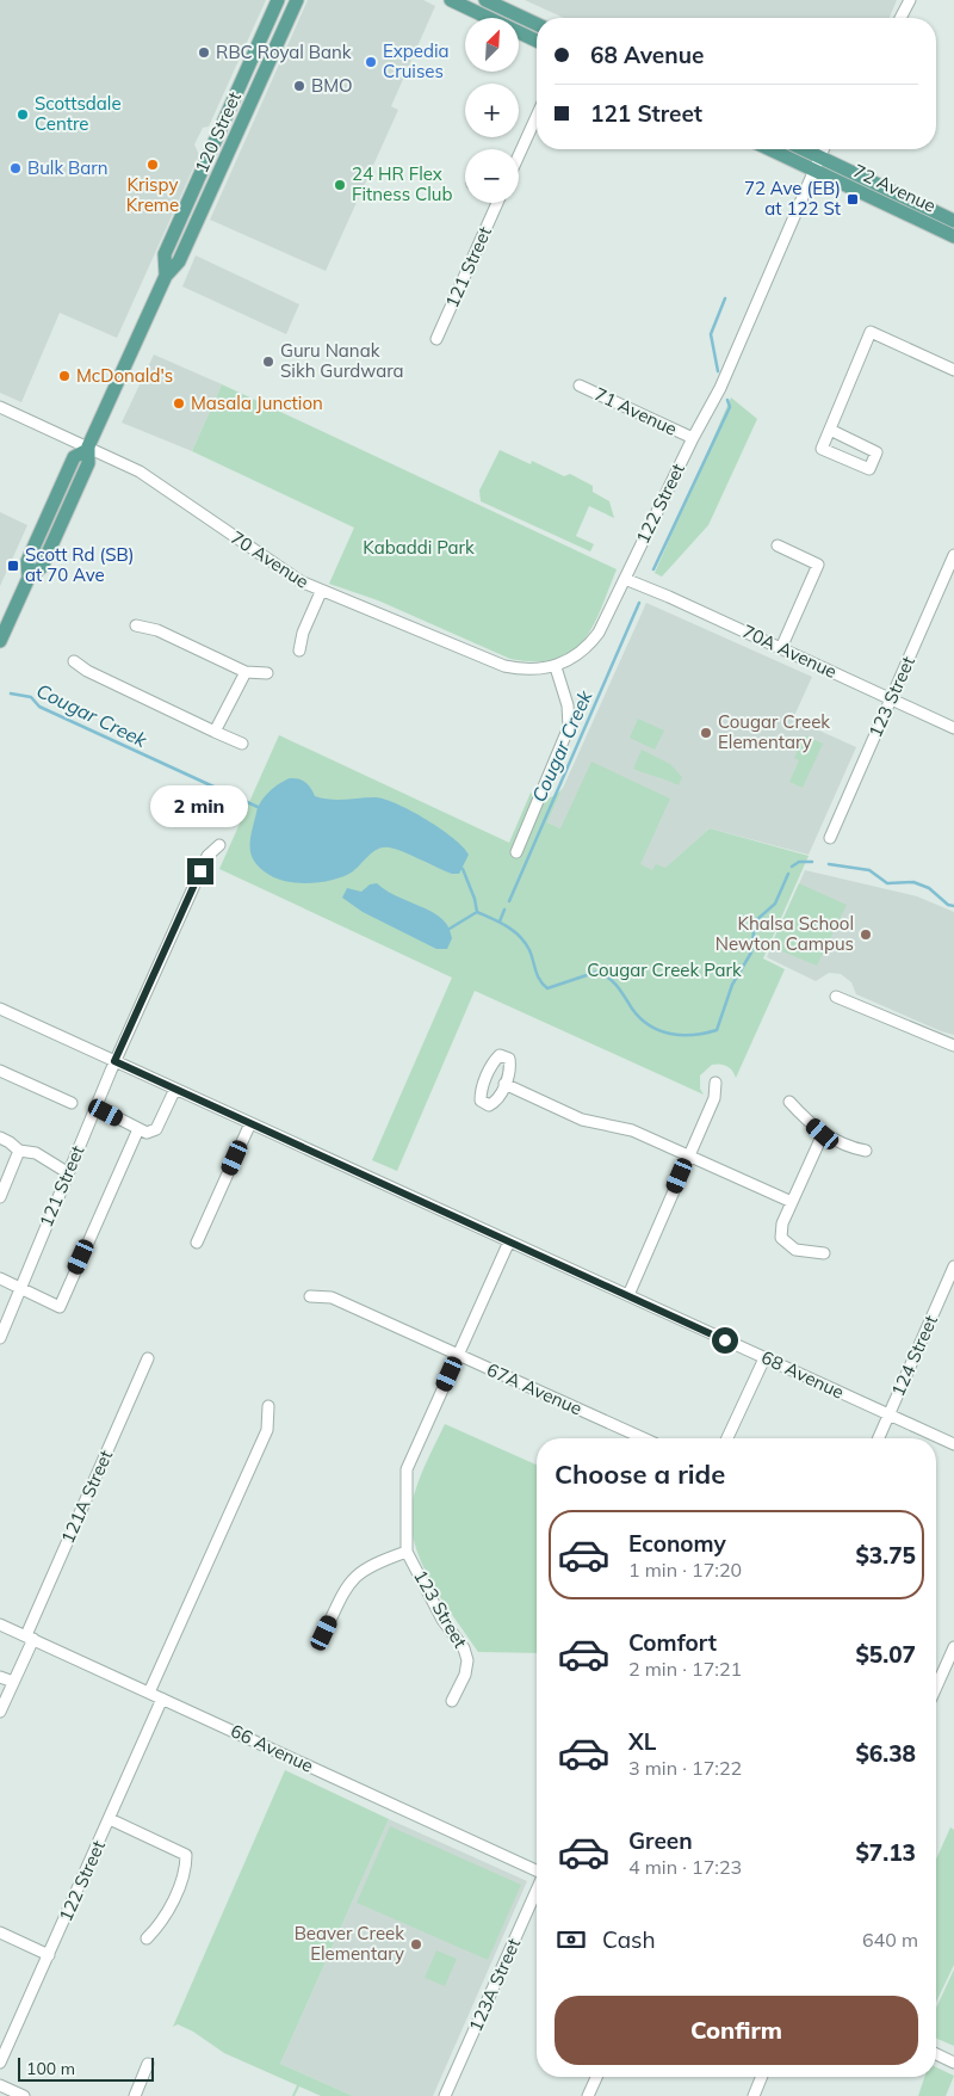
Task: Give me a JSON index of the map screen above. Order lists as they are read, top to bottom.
{
  "streets": {
    "main road": ["120 Street", "72 Avenue"],
    "street": [
      "121 Street",
      "71 Avenue",
      "122 Street",
      "70 Avenue",
      "70A Avenue",
      "123 Street",
      "124 Street",
      "68 Avenue",
      "67A Avenue",
      "121A Street",
      "66 Avenue",
      "123A Street"
    ]
  },
  "crossings": [
    ["120 Street", "70 Avenue"],
    ["72 Avenue", "122 Street"],
    ["121 Street", "68 Avenue"],
    ["71 Avenue", "122 Street"],
    ["122 Street", "70 Avenue"],
    ["122 Street", "70A Avenue"],
    ["122 Street", "66 Avenue"],
    ["70A Avenue", "123 Street"],
    ["124 Street", "68 Avenue"],
    ["121A Street", "66 Avenue"]
  ],
  "water": ["Cougar Creek"],
  "parks": ["Kabaddi Park", "Cougar Creek Park"],
  "places": {
    "other": [
      "RBC Royal Bank",
      "Expedia Cruises",
      "BMO",
      "Scottsdale Centre",
      "Krispy Kreme",
      "Bulk Barn",
      "24 HR Flex Fitness Club",
      "Guru Nanak Sikh Gurdwara",
      "McDonald's",
      "Masala Junction",
      "Cougar Creek Elementary",
      "Khalsa School Newton Campus",
      "Beaver Creek Elementary"
    ],
    "transit": ["72 Ave (EB) at 122 St", "Scott Rd (SB) at 70 Ave"]
  },
  "scale_bar": "100 m",
  "north": "top right",
  "page": {
    "map_buttons": ["+", "−"],
    "banner": ["68 Avenue", "121 Street"],
    "bubble": "2 min",
    "heading": "Choose a ride",
    "list": [
      {
        "name": "Economy",
        "note": "1 min · 17:20",
        "value": "$3.75"
      },
      {
        "name": "Comfort",
        "note": "2 min · 17:21",
        "value": "$5.07"
      },
      {
        "name": "XL",
        "note": "3 min · 17:22",
        "value": "$6.38"
      },
      {
        "name": "Green",
        "note": "4 min · 17:23",
        "value": "$7.13"
      }
    ],
    "pay": ["Cash", "640 m"],
    "buttons": "Confirm",
    "scale": "100 m"
  }
}
